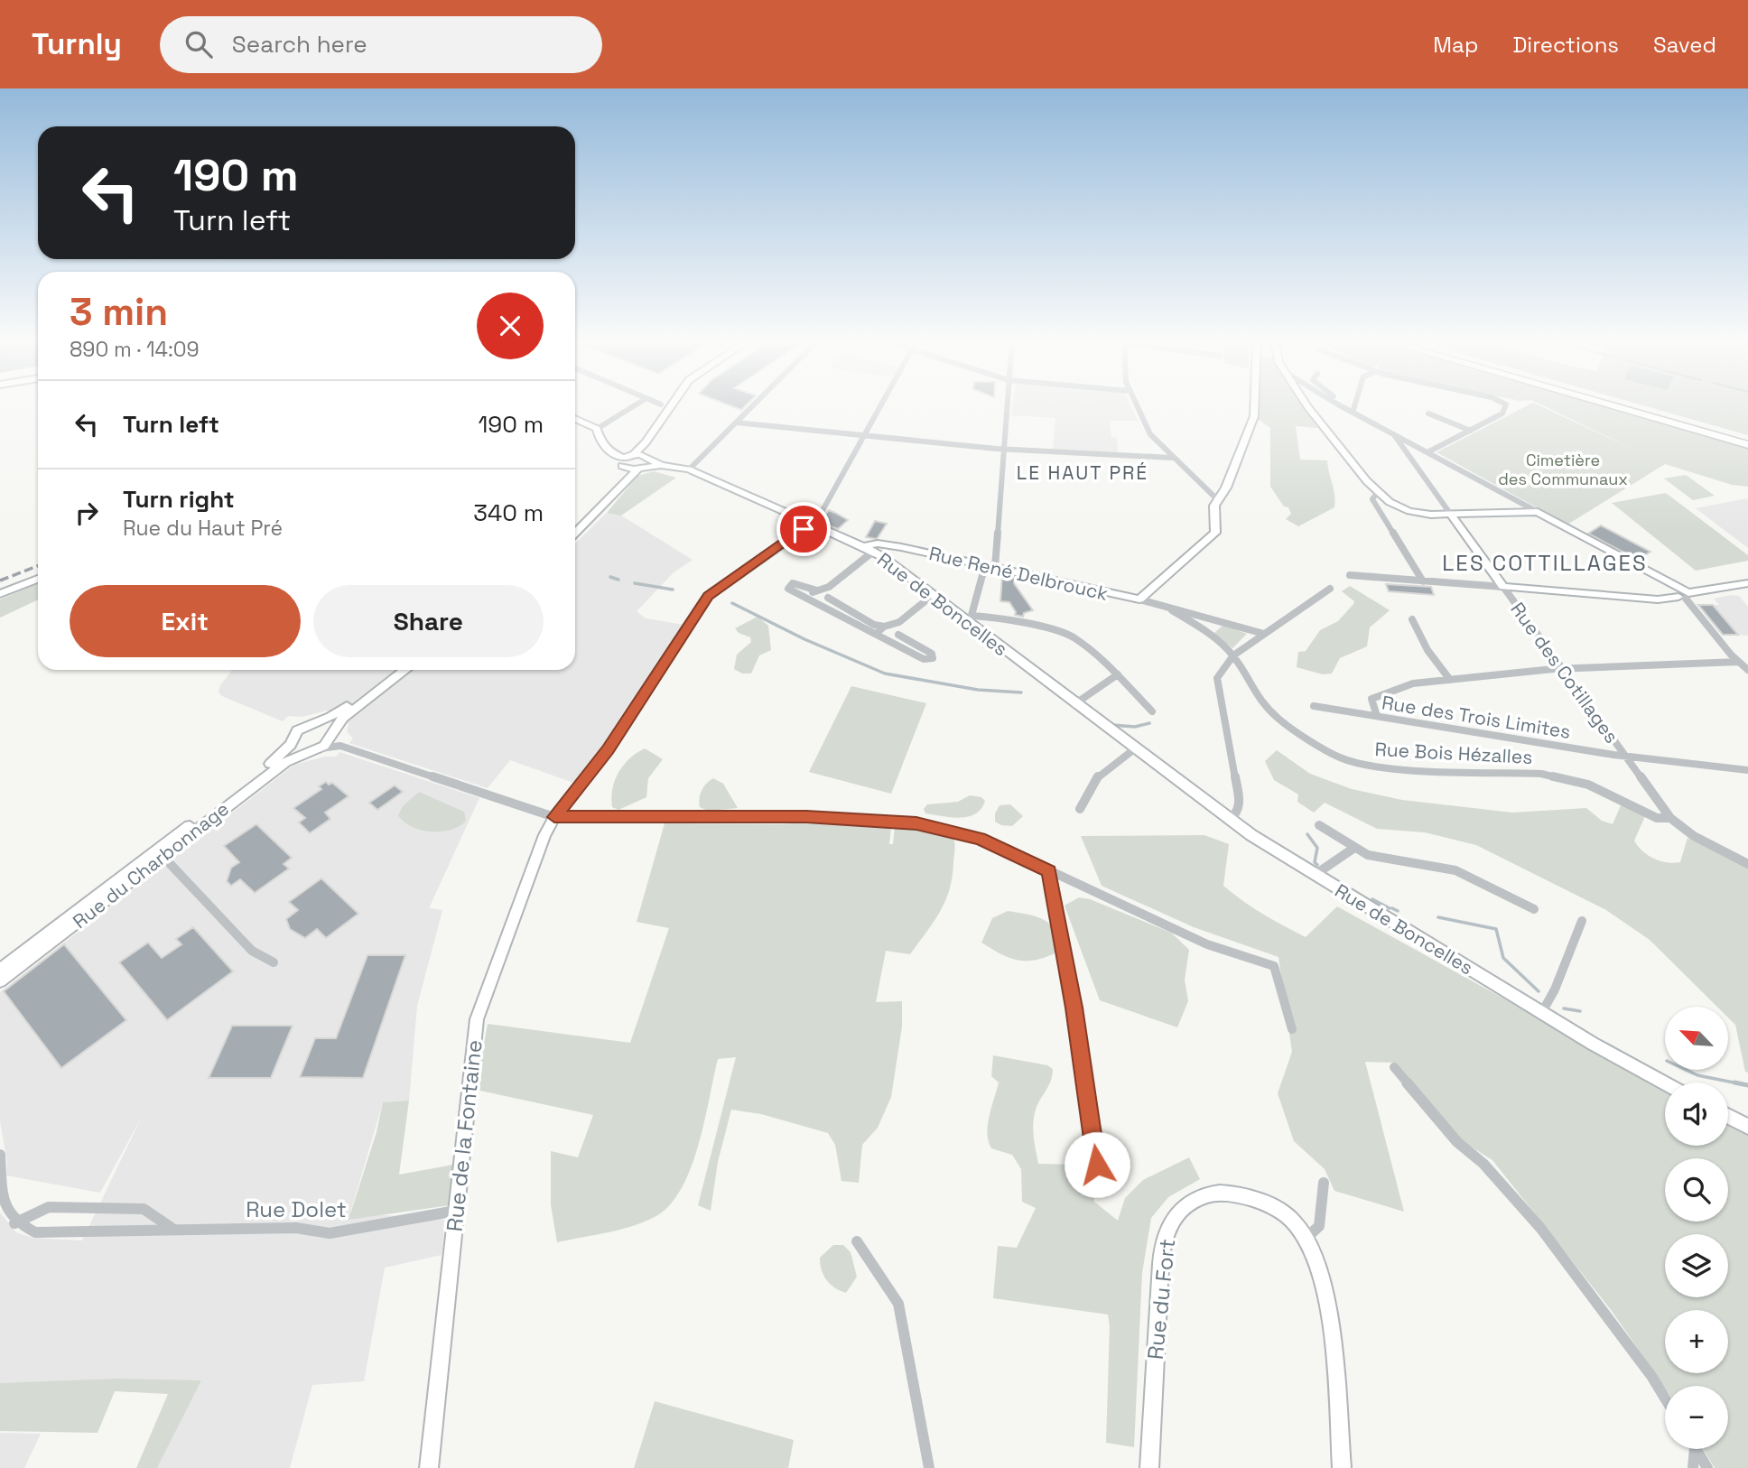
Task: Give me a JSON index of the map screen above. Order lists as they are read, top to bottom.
{
  "streets": {
    "main road": [
      "Rue René Delbrouck",
      "Rue de Boncelles",
      "Rue des Cotillages",
      "Rue du Charbonnage",
      "Rue du Fort"
    ],
    "street": [
      "Rue des Trois Limites",
      "Rue Bois Hézalles",
      "Rue de la Fontaine",
      "Rue Dolet"
    ]
  },
  "crossings": [
    ["Rue René Delbrouck", "Rue de Boncelles"],
    ["Rue des Cotillages", "Rue des Trois Limites"],
    ["Rue des Cotillages", "Rue Bois Hézalles"],
    ["Rue de la Fontaine", "Rue Dolet"]
  ],
  "districts": ["LE HAUT PRÉ", "LES COTTILLAGES"],
  "parks": ["Cimetière des Communaux"],
  "north": "top left",
  "page": {
    "header": "Turnly",
    "search": "Search here",
    "nav": ["Map", "Directions", "Saved"],
    "turn": ["190 m", "Turn left"],
    "heading": ["3 min", "890 m · 14:09"],
    "list": [
      {
        "name": "Turn left",
        "value": "190 m"
      },
      {
        "name": "Turn right",
        "note": "Rue du Haut Pré",
        "value": "340 m"
      }
    ],
    "buttons": ["Exit", "Share"],
    "map_buttons": ["+", "−"]
  }
}
